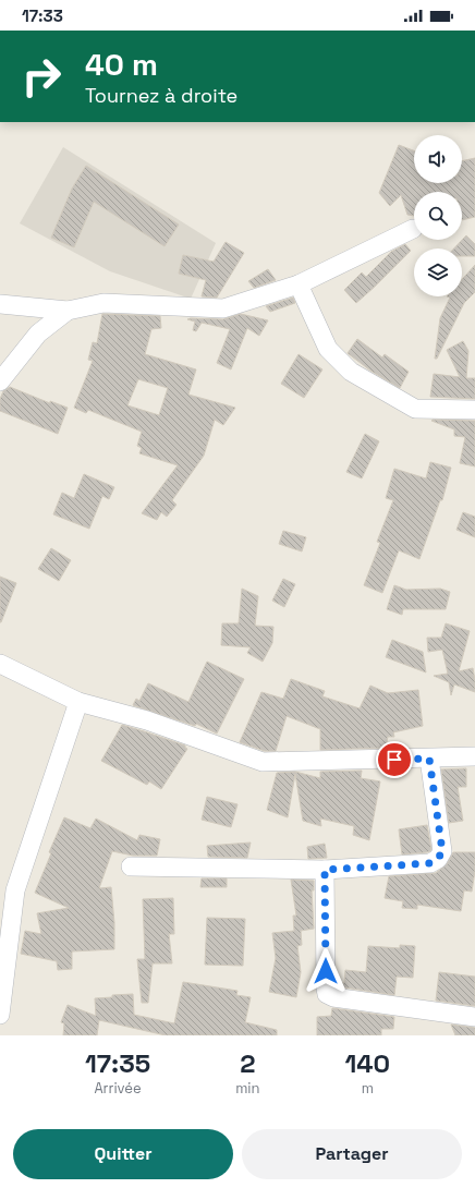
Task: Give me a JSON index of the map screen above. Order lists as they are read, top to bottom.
{
  "page": {
    "status": "17:33",
    "turn": ["40 m", "Tournez à droite"],
    "eta": [
      "17:35",
      "Arrivée",
      "2",
      "min",
      "140",
      "m"
    ],
    "buttons": ["Quitter", "Partager"]
  }
}
